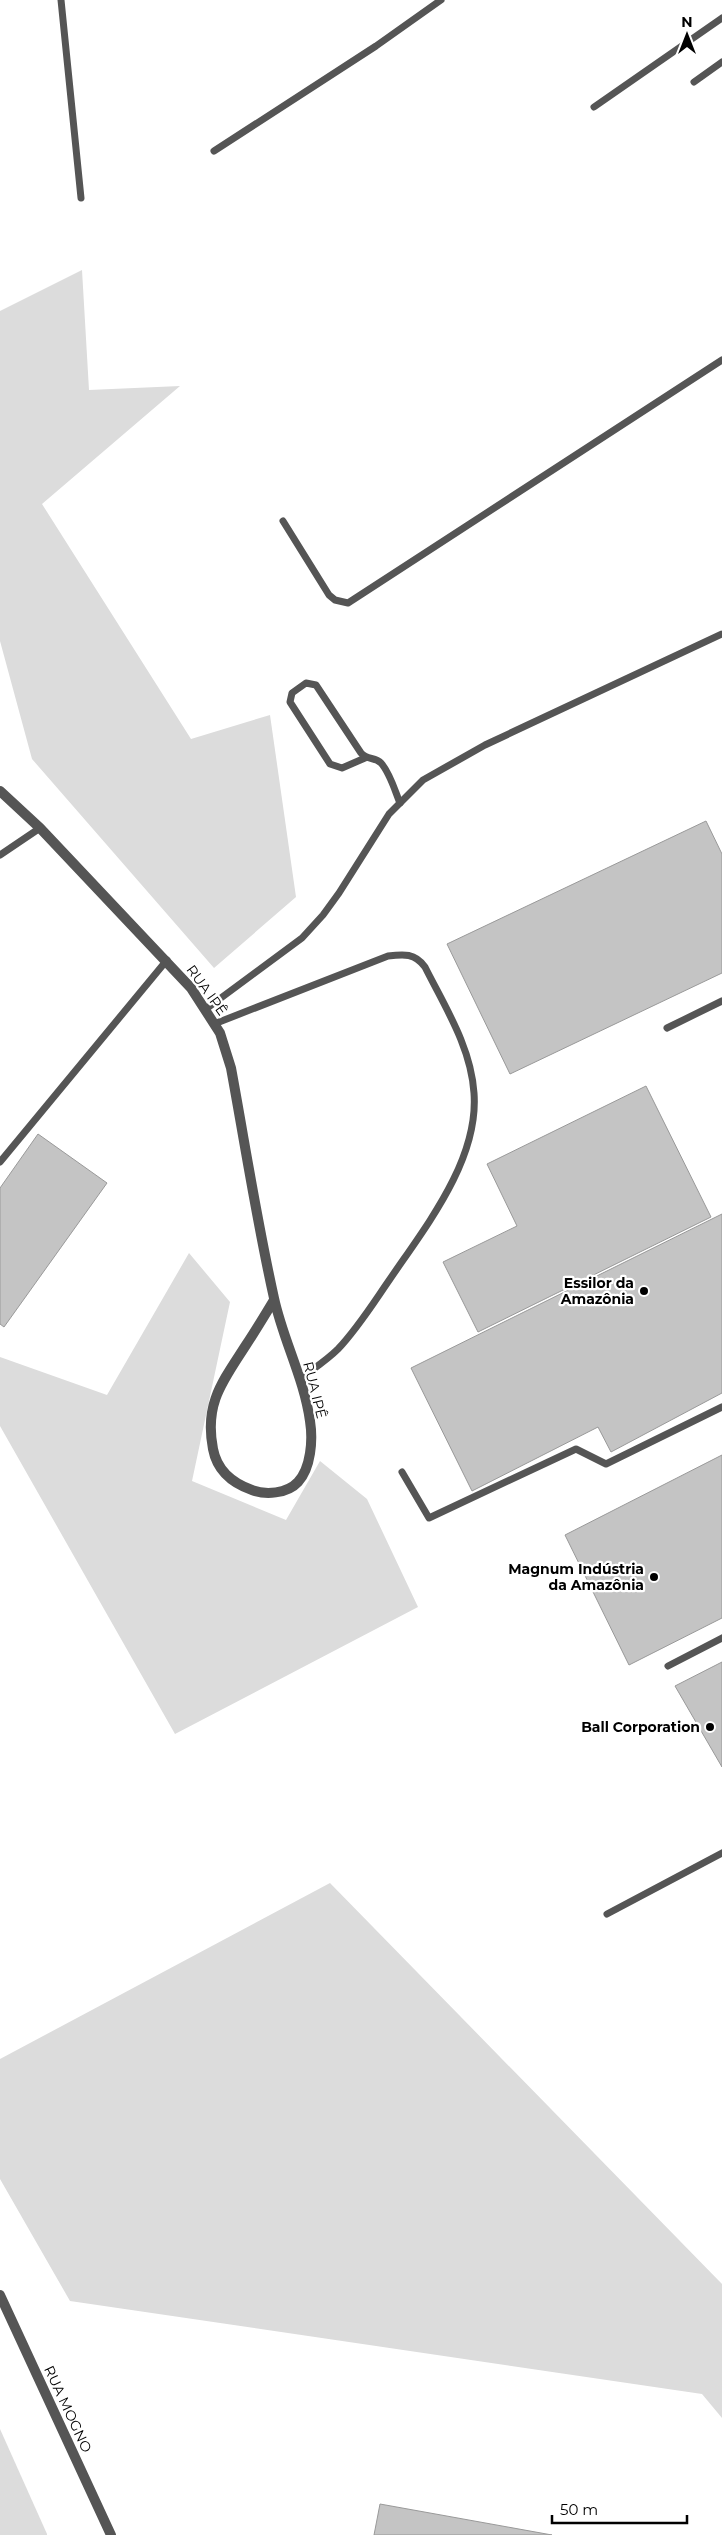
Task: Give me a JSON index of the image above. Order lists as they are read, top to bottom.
{
  "streets": {
    "street": ["RUA IPÊ", "RUA MOGNO"]
  },
  "places": ["Essilor da Amazônia", "Magnum Indústria da Amazônia", "Ball Corporation"],
  "scale_bar": "50 m",
  "north": "top"
}
